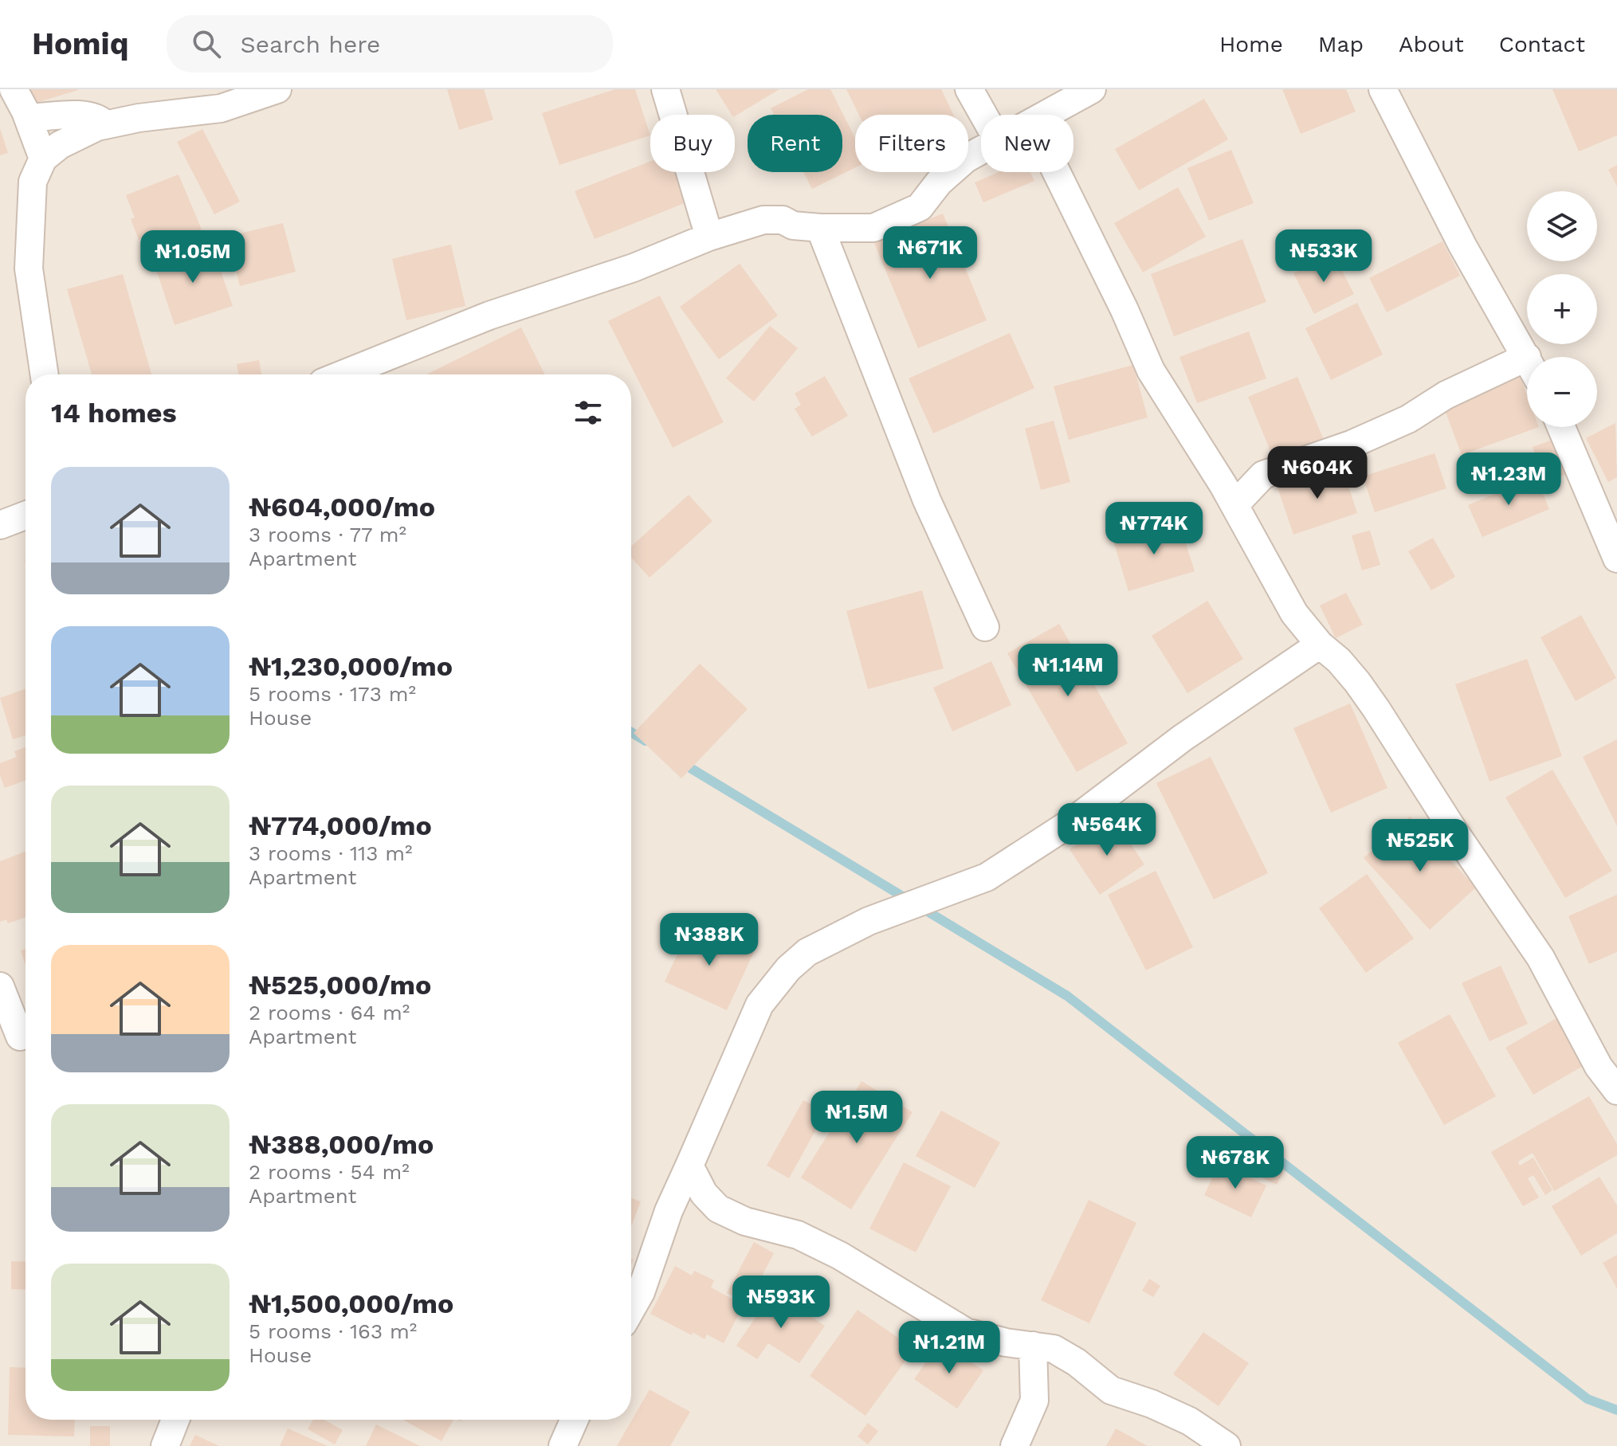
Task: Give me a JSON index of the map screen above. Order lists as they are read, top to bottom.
{
  "page": {
    "header": "Homiq",
    "search": "Search here",
    "nav": [
      "Home",
      "Map",
      "About",
      "Contact"
    ],
    "chip": [
      "Buy",
      "Rent",
      "Filters",
      "New"
    ],
    "map_buttons": ["+", "−"],
    "price": [
      "₦671K",
      "₦533K",
      "₦1.05M",
      "₦604K",
      "₦1.23M",
      "₦774K",
      "₦1.14M",
      "₦564K",
      "₦525K",
      "₦388K",
      "₦1.5M",
      "₦678K",
      "₦593K",
      "₦1.21M"
    ],
    "heading": "14 homes",
    "list": [
      {
        "name": "₦604,000/mo",
        "note": "3 rooms · 77 m² · Apartment"
      },
      {
        "name": "₦1,230,000/mo",
        "note": "5 rooms · 173 m² · House"
      },
      {
        "name": "₦774,000/mo",
        "note": "3 rooms · 113 m² · Apartment"
      },
      {
        "name": "₦525,000/mo",
        "note": "2 rooms · 64 m² · Apartment"
      },
      {
        "name": "₦388,000/mo",
        "note": "2 rooms · 54 m² · Apartment"
      },
      {
        "name": "₦1,500,000/mo",
        "note": "5 rooms · 163 m² · House"
      }
    ]
  }
}
